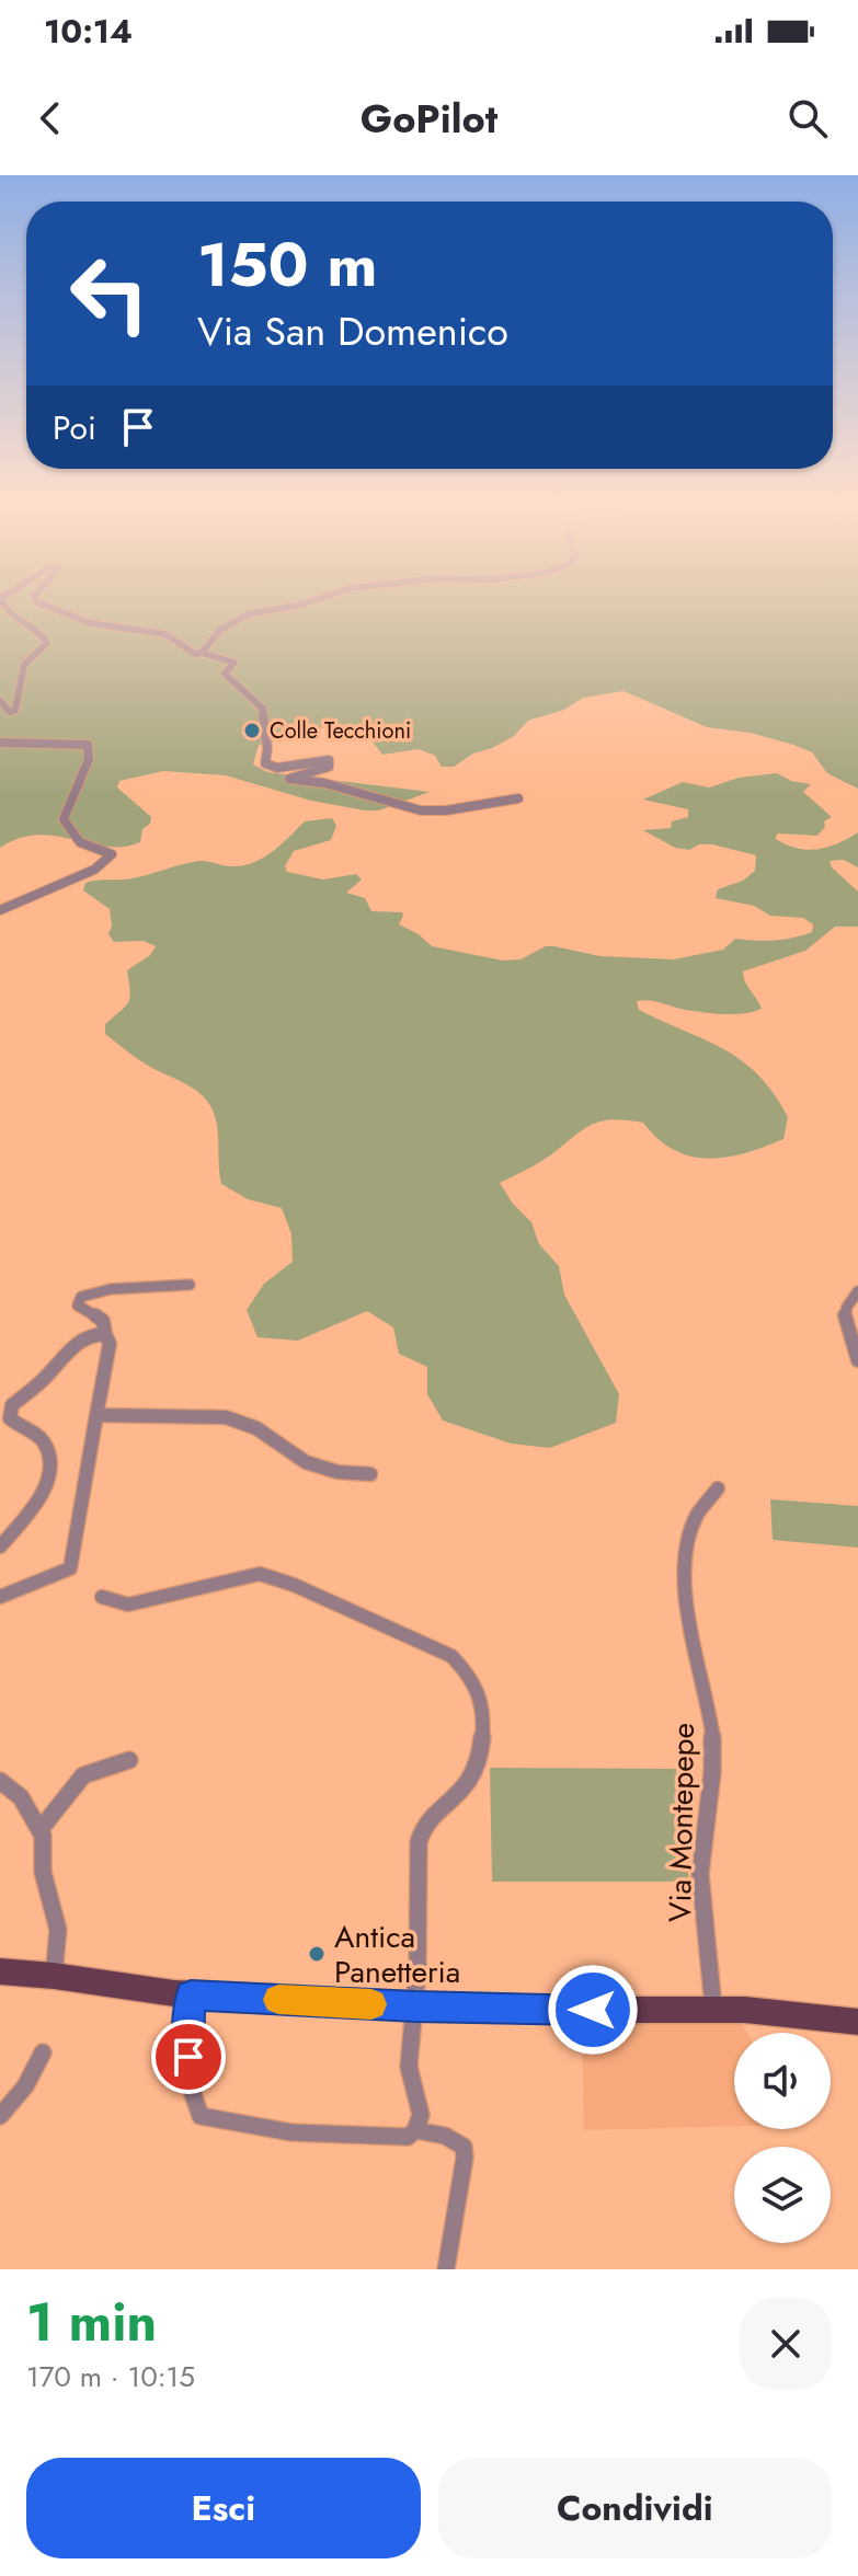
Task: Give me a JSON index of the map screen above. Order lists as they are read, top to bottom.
{
  "streets": {
    "street": ["Via Montepepe"]
  },
  "places": ["Colle Tecchioni", "Antica Panetteria"],
  "page": {
    "status": "10:14",
    "header": "GoPilot",
    "turn": ["150 m", "Via San Domenico"],
    "then": "Poi",
    "heading": ["1 min", "170 m · 10:15"],
    "buttons": ["Esci", "Condividi"]
  }
}
